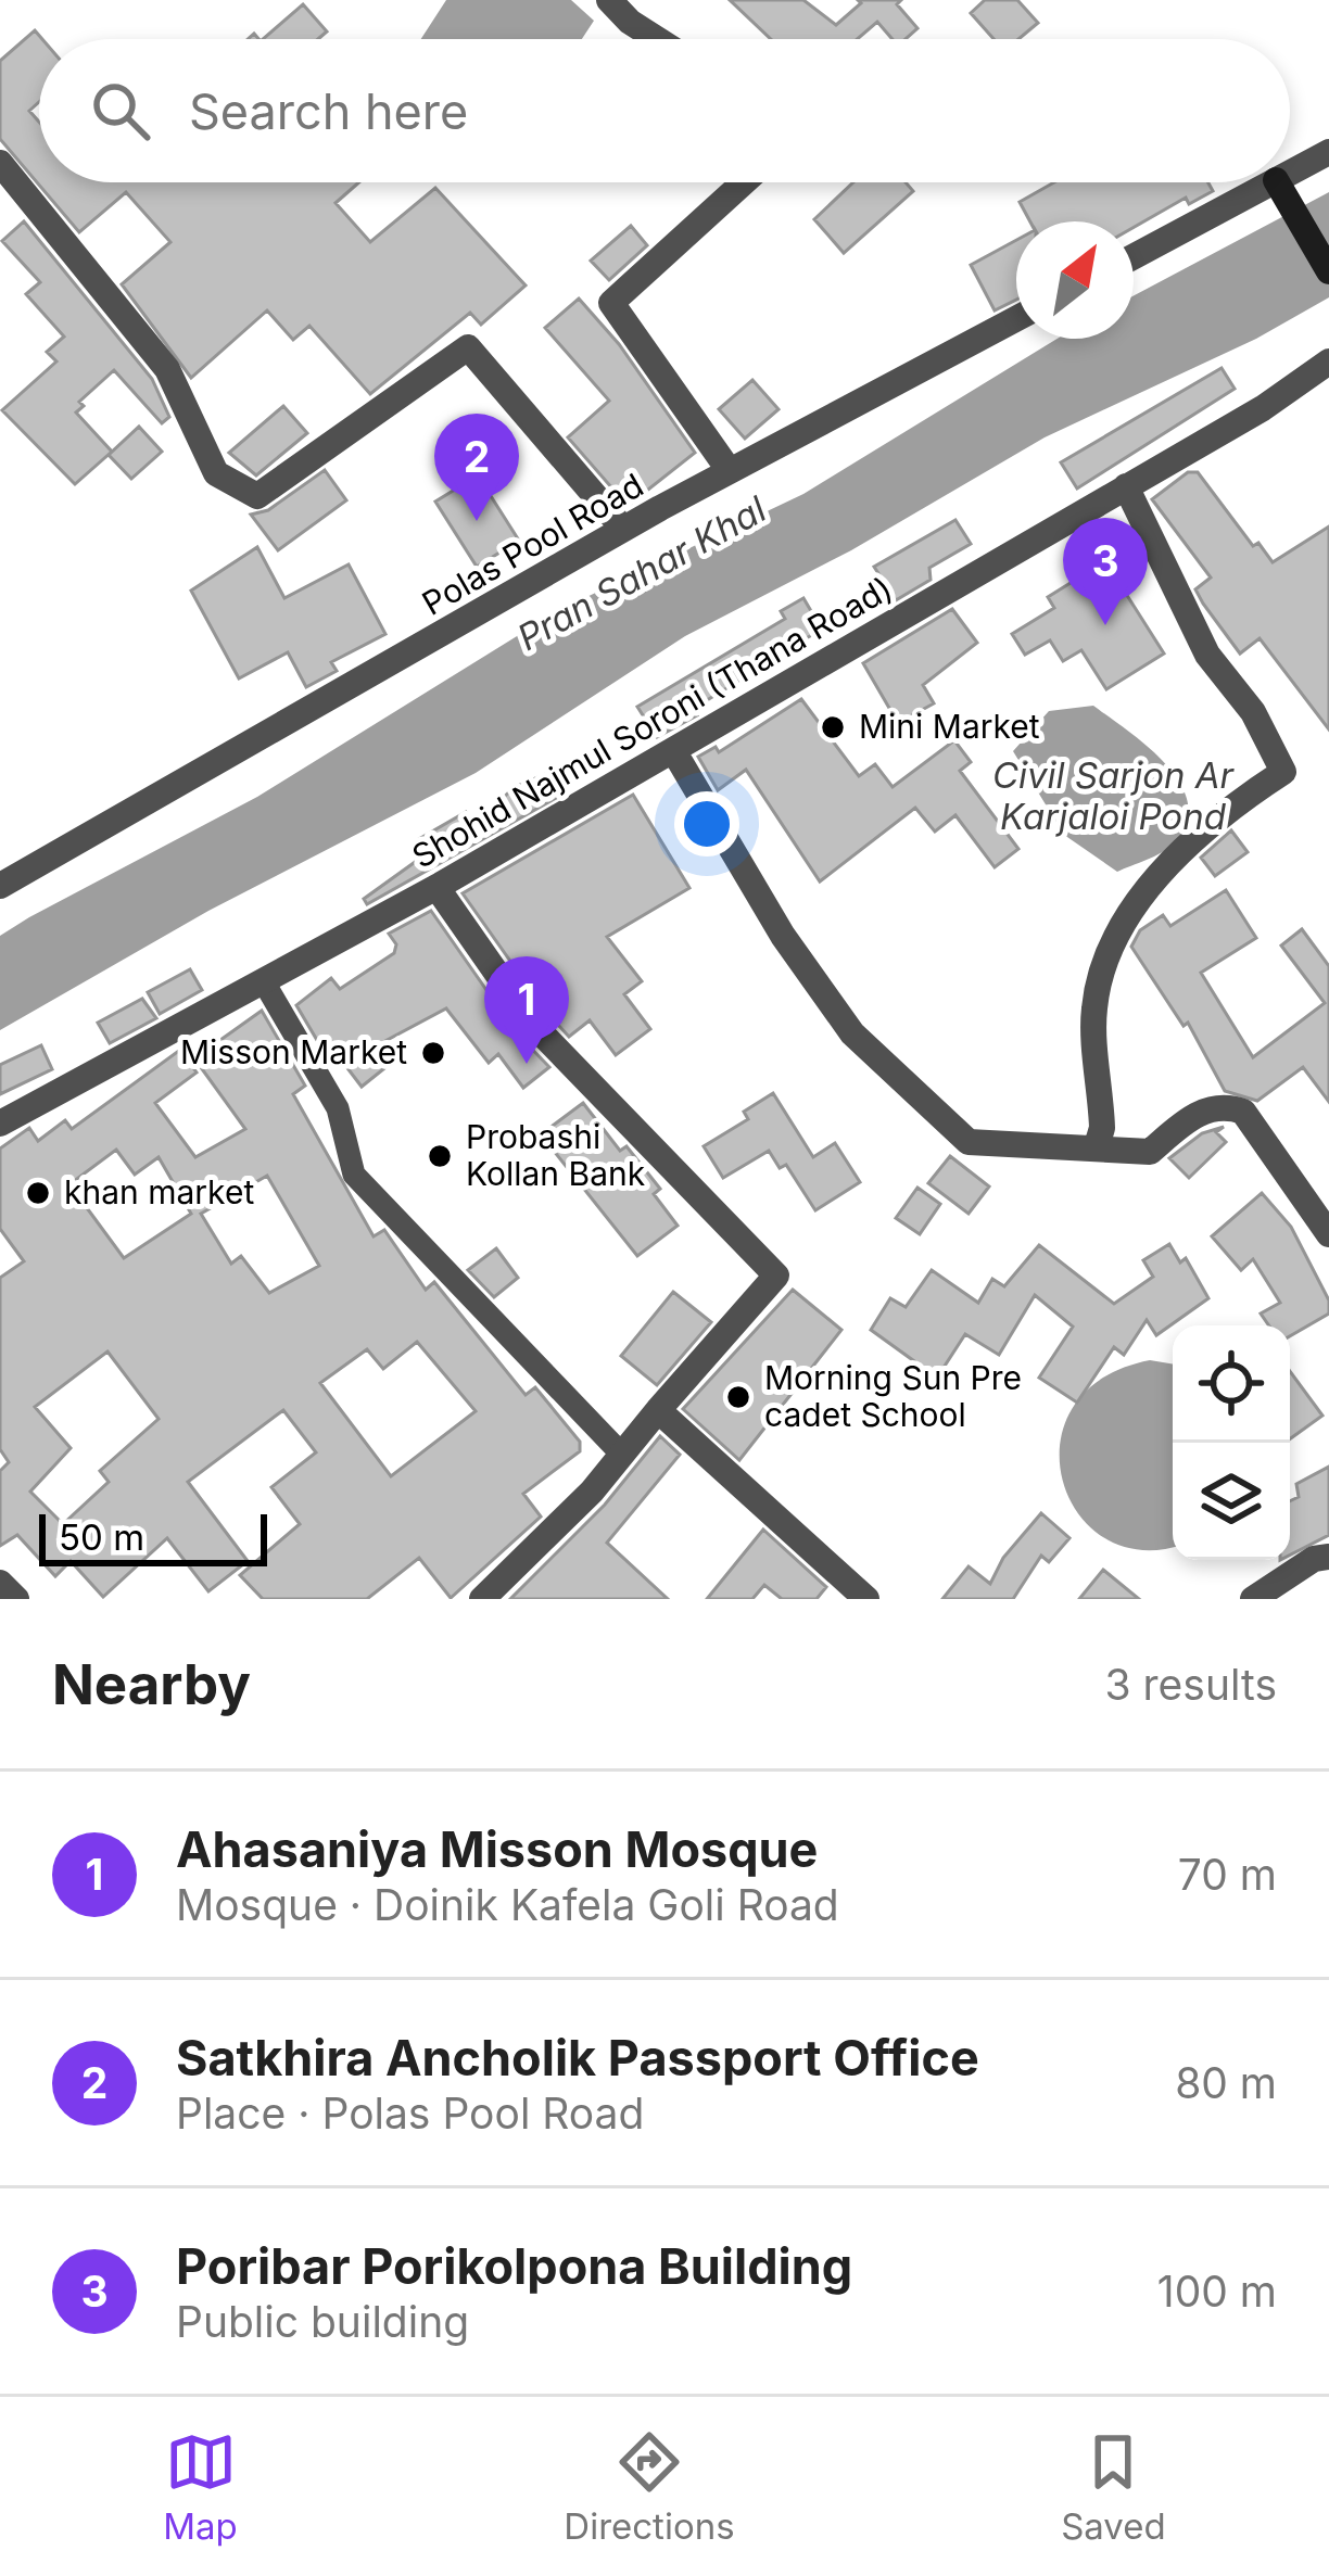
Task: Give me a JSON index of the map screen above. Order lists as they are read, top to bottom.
{
  "streets": {
    "street": ["Polas Pool Road", "Shohid Najmul Soroni (Thana Road)"]
  },
  "water": ["Pran Sahar Khal", "Civil Sarjon Ar Karjaloi Pond"],
  "places": [
    "Mini Market",
    "Misson Market",
    "Probashi Kollan Bank",
    "khan market",
    "Morning Sun Pre cadet School"
  ],
  "scale_bar": "50 m",
  "north": "top right",
  "page": {
    "search": "Search here",
    "pins": ["2", "3", "1"],
    "scale": "50 m",
    "heading": ["Nearby", "3 results"],
    "list": [
      {
        "mark": "1",
        "name": "Ahasaniya Misson Mosque",
        "note": "Mosque · Doinik Kafela Goli Road",
        "value": "70 m"
      },
      {
        "mark": "2",
        "name": "Satkhira Ancholik Passport Office",
        "note": "Place · Polas Pool Road",
        "value": "80 m"
      },
      {
        "mark": "3",
        "name": "Poribar Porikolpona Building",
        "note": "Public building",
        "value": "100 m"
      }
    ],
    "nav": ["Map", "Directions", "Saved"]
  }
}
